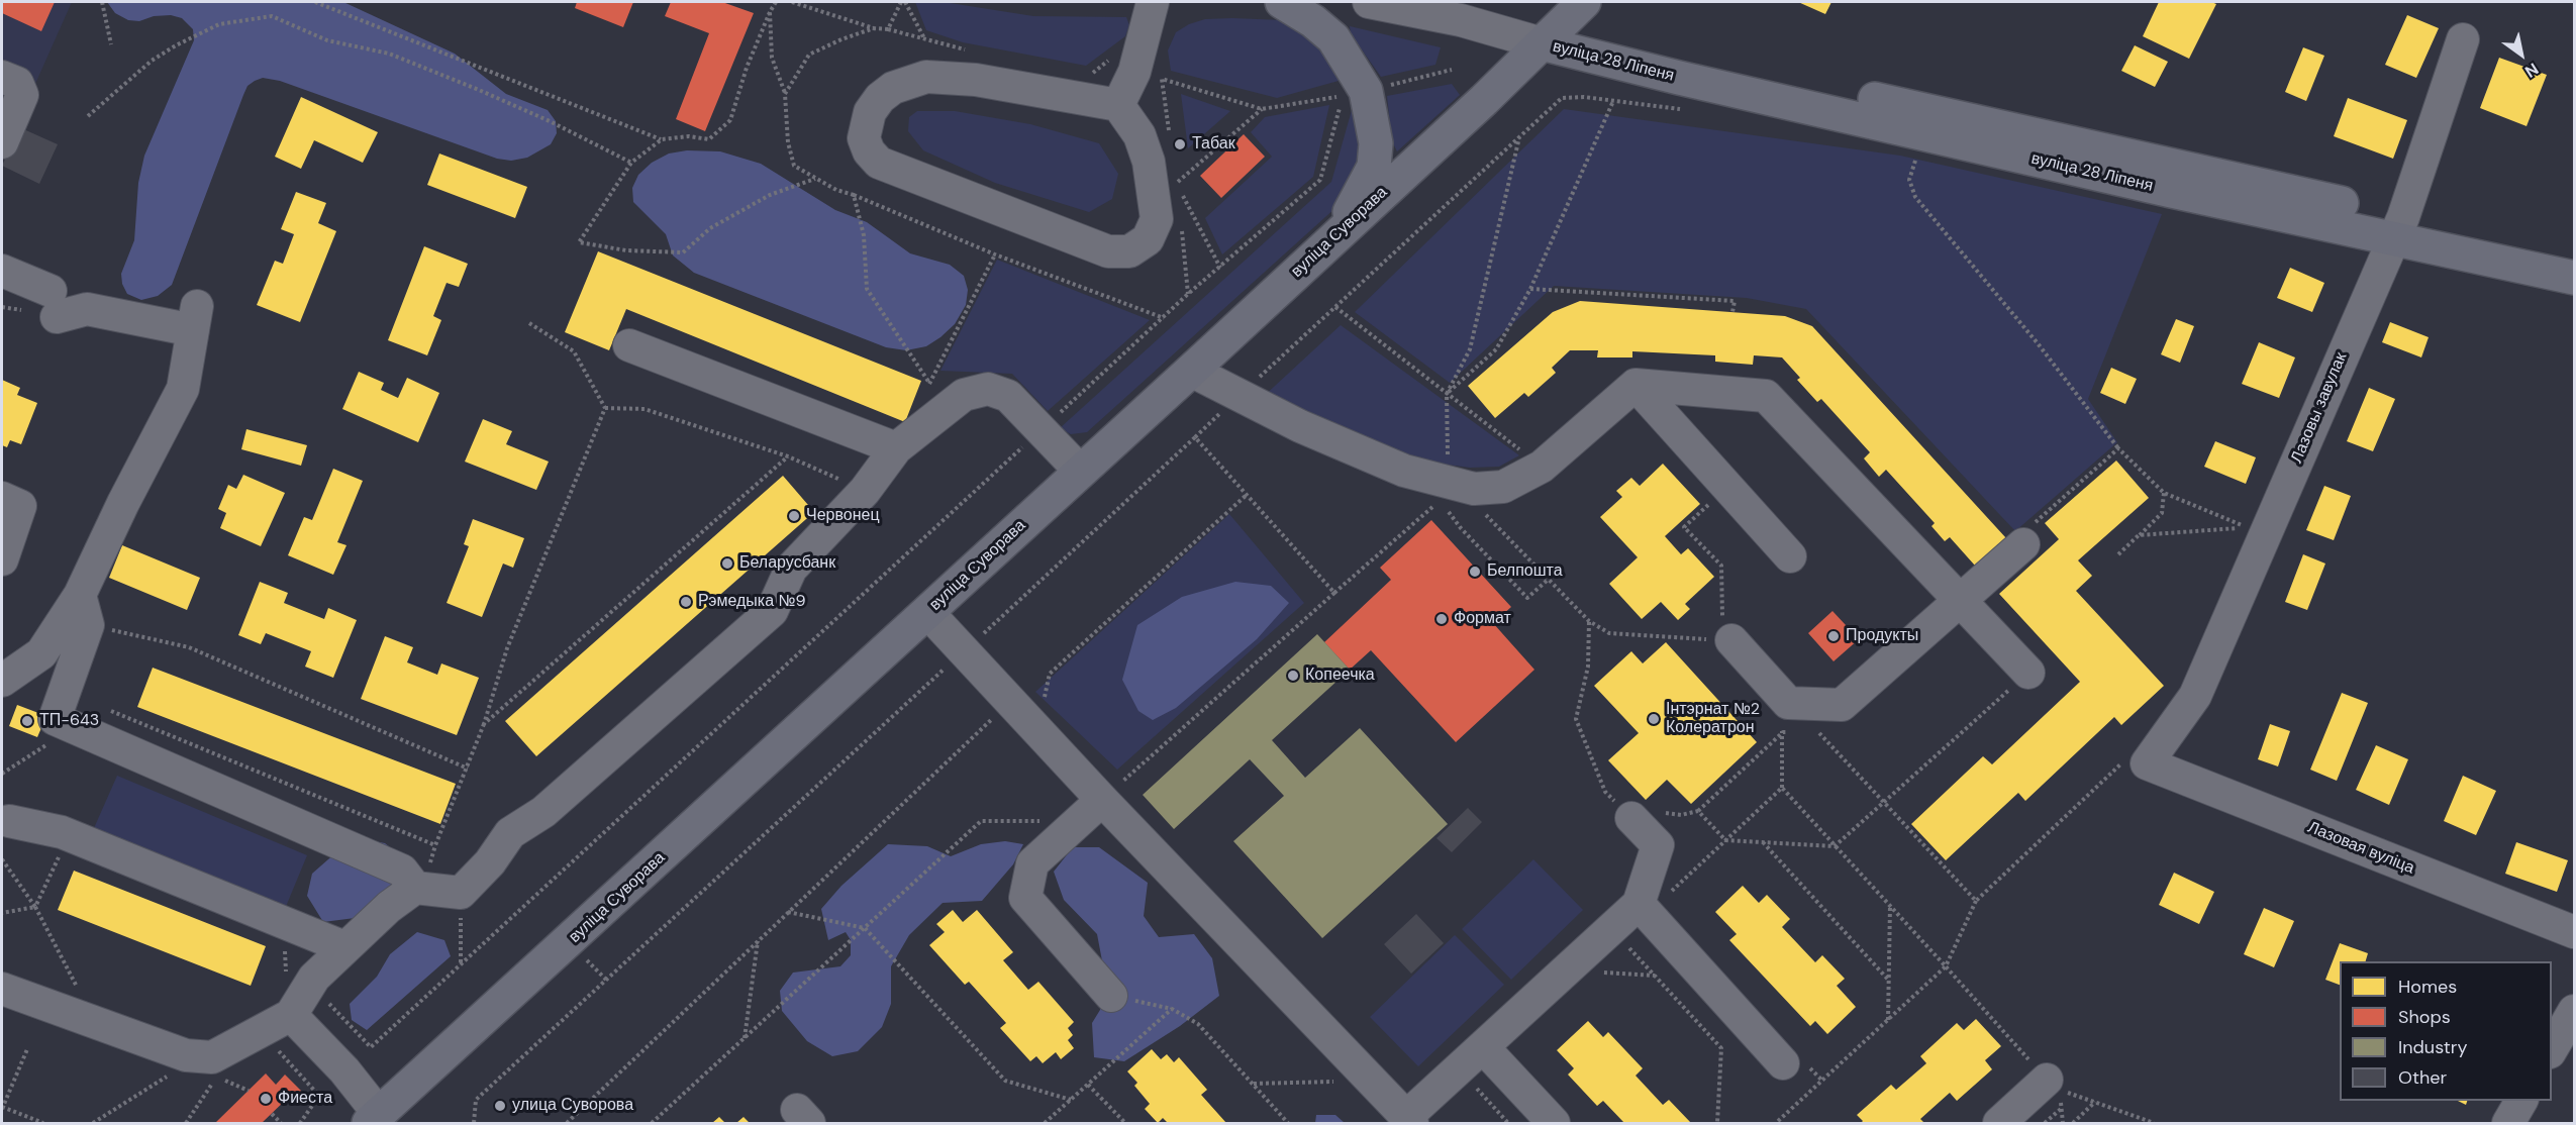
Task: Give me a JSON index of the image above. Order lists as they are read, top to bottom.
{
  "streets": {
    "main road": ["вуліца 28 Ліпеня", "вуліца Суворава"],
    "street": ["Лазовы завулак", "Лазовая вуліца"]
  },
  "crossings": [
    ["вуліца 28 Ліпеня", "вуліца Суворава"],
    ["вуліца 28 Ліпеня", "Лазовы завулак"],
    ["Лазовы завулак", "Лазовая вуліца"]
  ],
  "places": [
    "Табак",
    "Червонец",
    "Беларусбанк",
    "Белпошта",
    "Рэмедыка №9",
    "Формат",
    "Продукты",
    "Копеечка",
    "Інтэрнат №2 Колератрон",
    "ТП-643",
    "Фиеста",
    "улица Суворова"
  ],
  "legend": [
    "Homes",
    "Shops",
    "Industry",
    "Other"
  ],
  "north": "bottom right"
}
